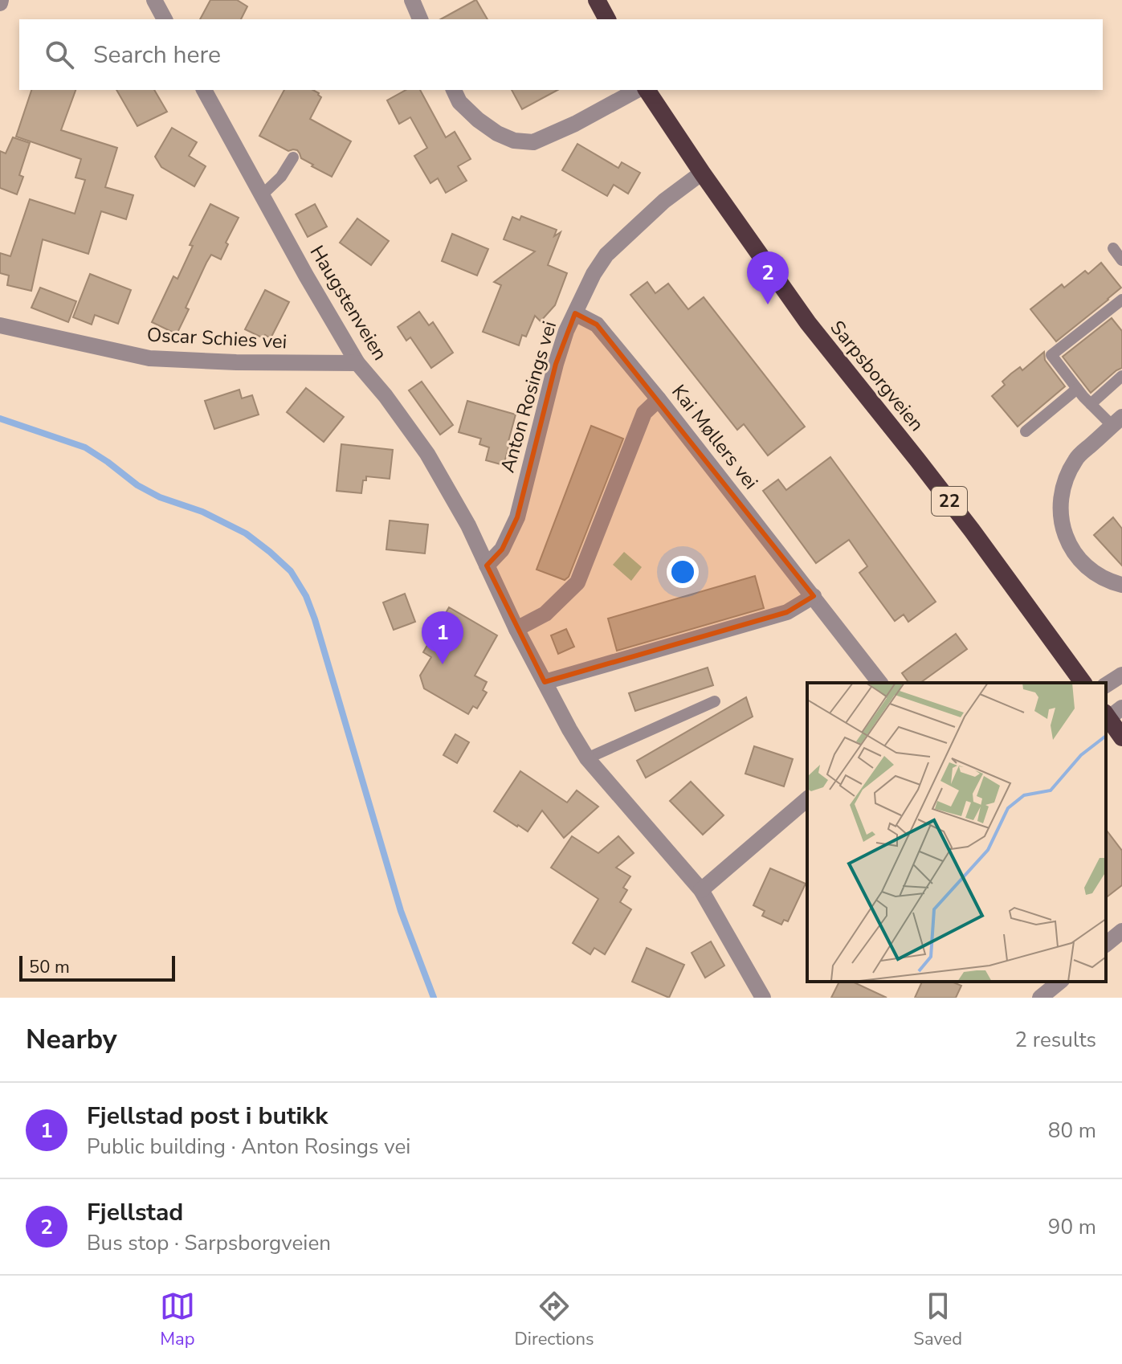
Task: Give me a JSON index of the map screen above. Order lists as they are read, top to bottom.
{
  "streets": {
    "highway": ["Sarpsborgveien", "22"],
    "street": [
      "Haugstenveien",
      "Oscar Schies vei",
      "Anton Rosings vei",
      "Kai Møllers vei"
    ]
  },
  "crossings": [
    ["Haugstenveien", "Oscar Schies vei"],
    ["Haugstenveien", "Anton Rosings vei"],
    ["Sarpsborgveien", "Anton Rosings vei"],
    ["Anton Rosings vei", "Kai Møllers vei"]
  ],
  "scale_bar": "50 m",
  "page": {
    "search": "Search here",
    "pins": ["2", "1"],
    "scale": "50 m",
    "heading": ["Nearby", "2 results"],
    "list": [
      {
        "mark": "1",
        "name": "Fjellstad post i butikk",
        "note": "Public building · Anton Rosings vei",
        "value": "80 m"
      },
      {
        "mark": "2",
        "name": "Fjellstad",
        "note": "Bus stop · Sarpsborgveien",
        "value": "90 m"
      }
    ],
    "nav": ["Map", "Directions", "Saved"]
  }
}
